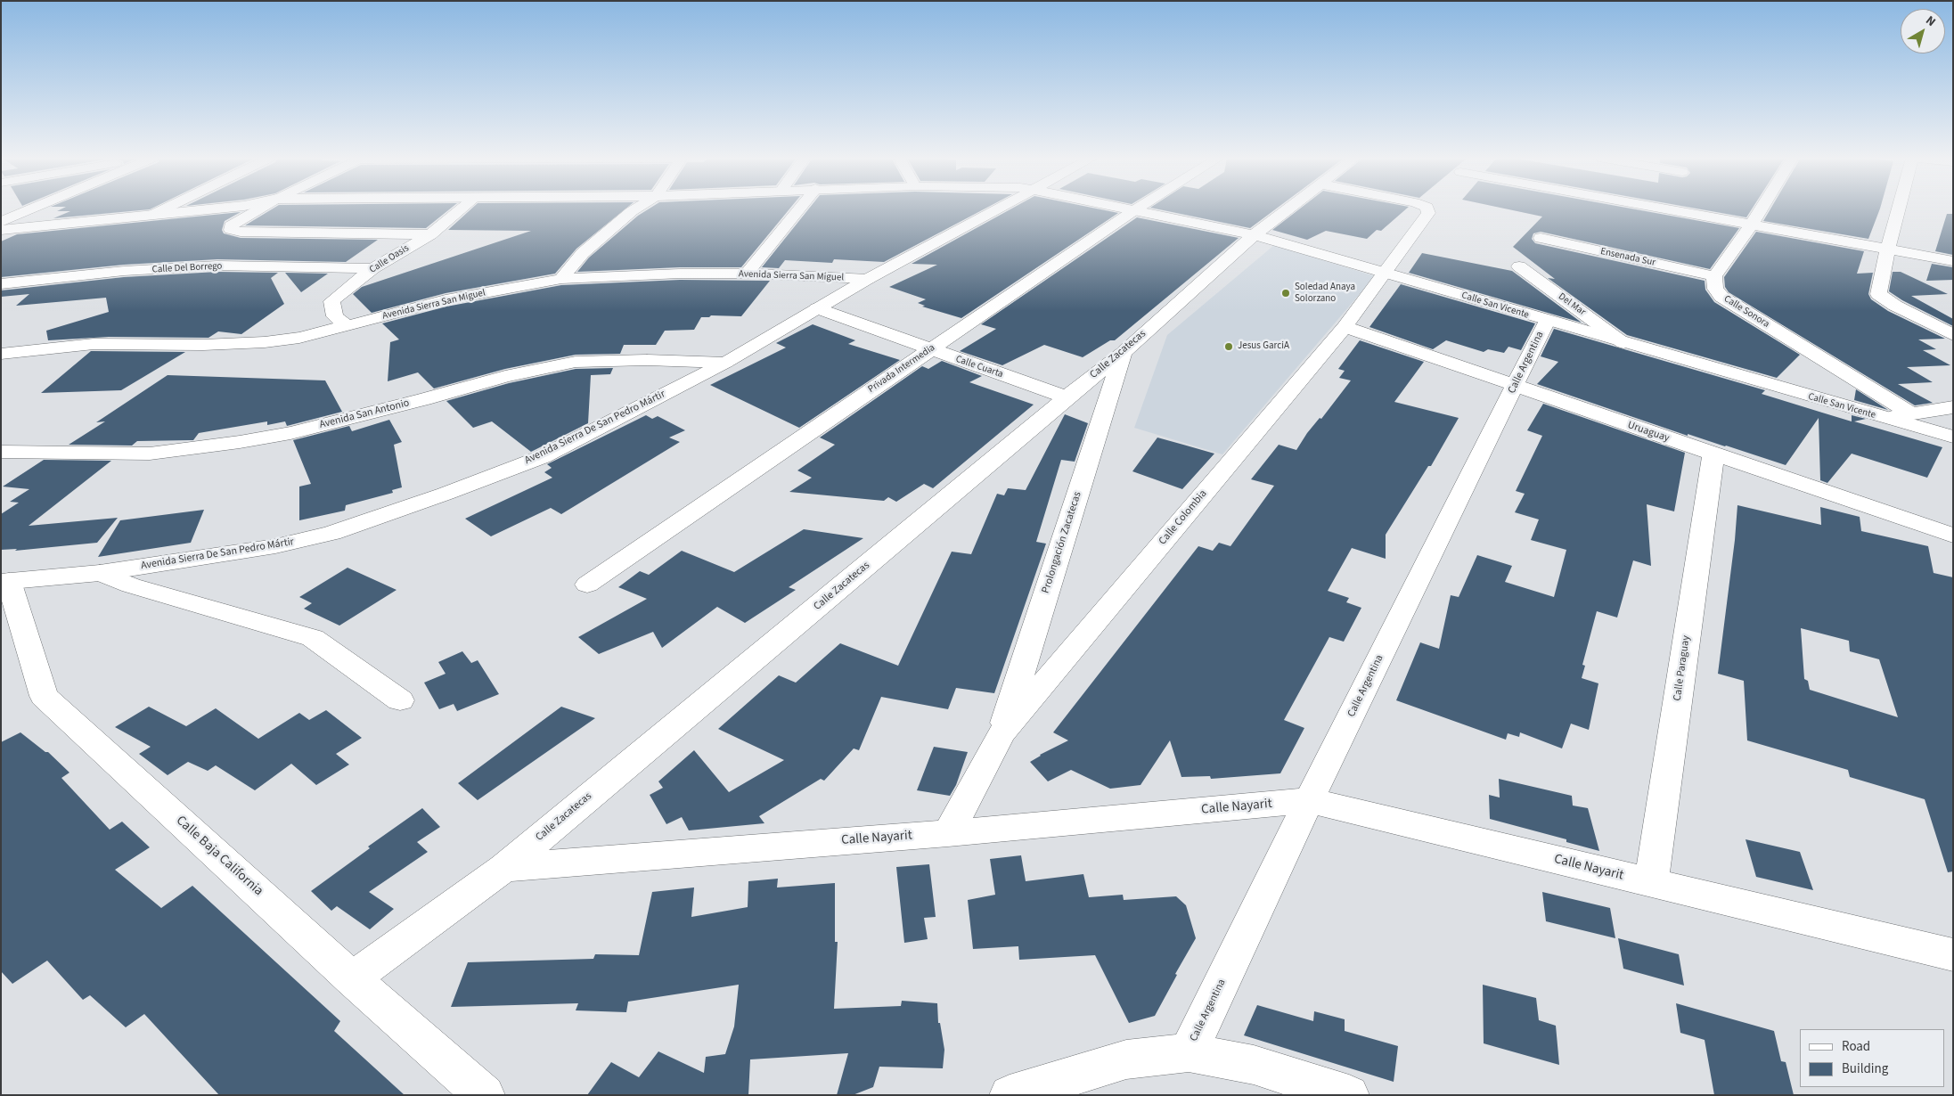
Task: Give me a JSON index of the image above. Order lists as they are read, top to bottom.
{
  "streets": {
    "street": [
      "Ensenada Sur",
      "Calle Oasis",
      "Calle Del Borrego",
      "Avenida Sierra San Miguel",
      "Del Mar",
      "Calle San Vicente",
      "Calle Sonora",
      "Calle Zacatecas",
      "Calle Argentina",
      "Calle Cuarta",
      "Privada Intermedia",
      "Avenida San Antonio",
      "Avenida Sierra De San Pedro Mártir",
      "Uruaguay",
      "Calle Colombia",
      "Prolongación Zacatecas",
      "Calle Paraguay",
      "Calle Nayarit",
      "Calle Baja California"
    ]
  },
  "crossings": [
    ["Ensenada Sur", "Calle Sonora"],
    ["Calle Oasis", "Calle Del Borrego"],
    ["Calle Oasis", "Avenida Sierra San Miguel"],
    ["Avenida Sierra San Miguel", "Avenida Sierra De San Pedro Mártir"],
    ["Del Mar", "Calle San Vicente"],
    ["Calle San Vicente", "Calle Zacatecas"],
    ["Calle San Vicente", "Calle Argentina"],
    ["Calle San Vicente", "Privada Intermedia"],
    ["Calle San Vicente", "Calle Colombia"],
    ["Calle Zacatecas", "Calle Cuarta"],
    ["Calle Zacatecas", "Prolongación Zacatecas"],
    ["Calle Zacatecas", "Calle Nayarit"],
    ["Calle Zacatecas", "Calle Baja California"],
    ["Calle Argentina", "Uruaguay"],
    ["Calle Argentina", "Calle Nayarit"],
    ["Calle Cuarta", "Privada Intermedia"],
    ["Calle Cuarta", "Avenida Sierra De San Pedro Mártir"],
    ["Avenida San Antonio", "Avenida Sierra De San Pedro Mártir"],
    ["Avenida Sierra De San Pedro Mártir", "Calle Baja California"],
    ["Uruaguay", "Calle Colombia"],
    ["Uruaguay", "Calle Paraguay"],
    ["Calle Colombia", "Prolongación Zacatecas"],
    ["Calle Colombia", "Calle Nayarit"],
    ["Calle Paraguay", "Calle Nayarit"]
  ],
  "places": ["Soledad Anaya Solorzano", "Jesus GarciA"],
  "legend": ["Road", "Building"],
  "north": "top right"
}
